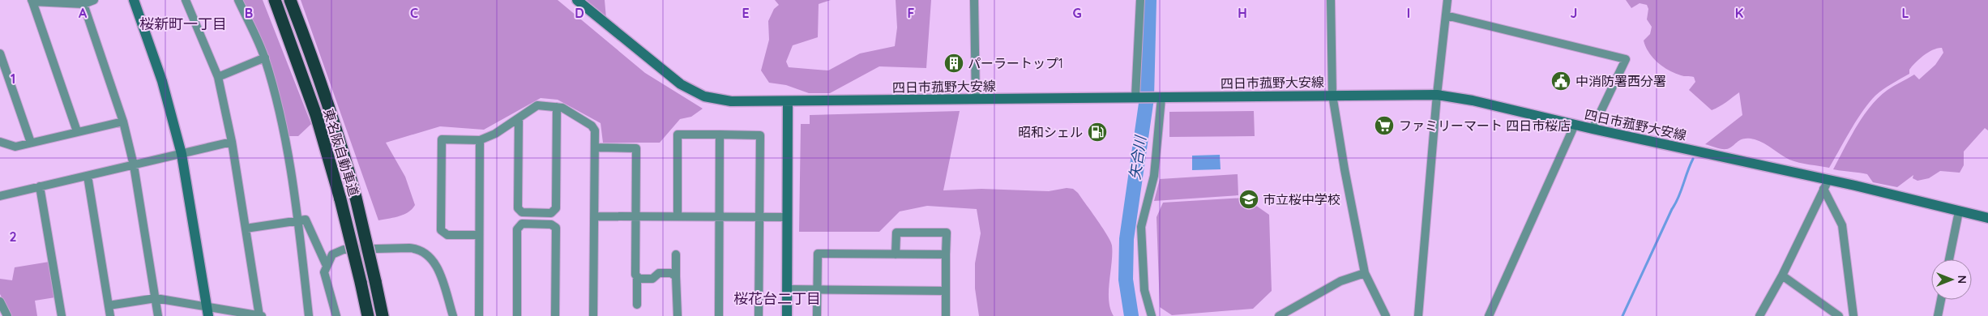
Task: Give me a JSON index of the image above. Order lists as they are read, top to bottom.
{
  "streets": {
    "highway": ["東名阪自動車道"],
    "main road": ["四日市菰野大安線"]
  },
  "districts": ["桜新町一丁目", "桜花台二丁目"],
  "water": ["矢合川"],
  "places": {
    "building": ["パーラートップ1"],
    "public building": ["中消防署西分署"],
    "supermarket": ["ファミリーマート 四日市桜店"],
    "fuel station": ["昭和シェル"],
    "school or university": ["市立桜中学校"]
  },
  "north": "right",
  "grid": {
    "columns": [
      "A",
      "B",
      "C",
      "D",
      "E",
      "F",
      "G",
      "H",
      "I",
      "J",
      "K",
      "L"
    ],
    "rows": ["1", "2"]
  }
}
